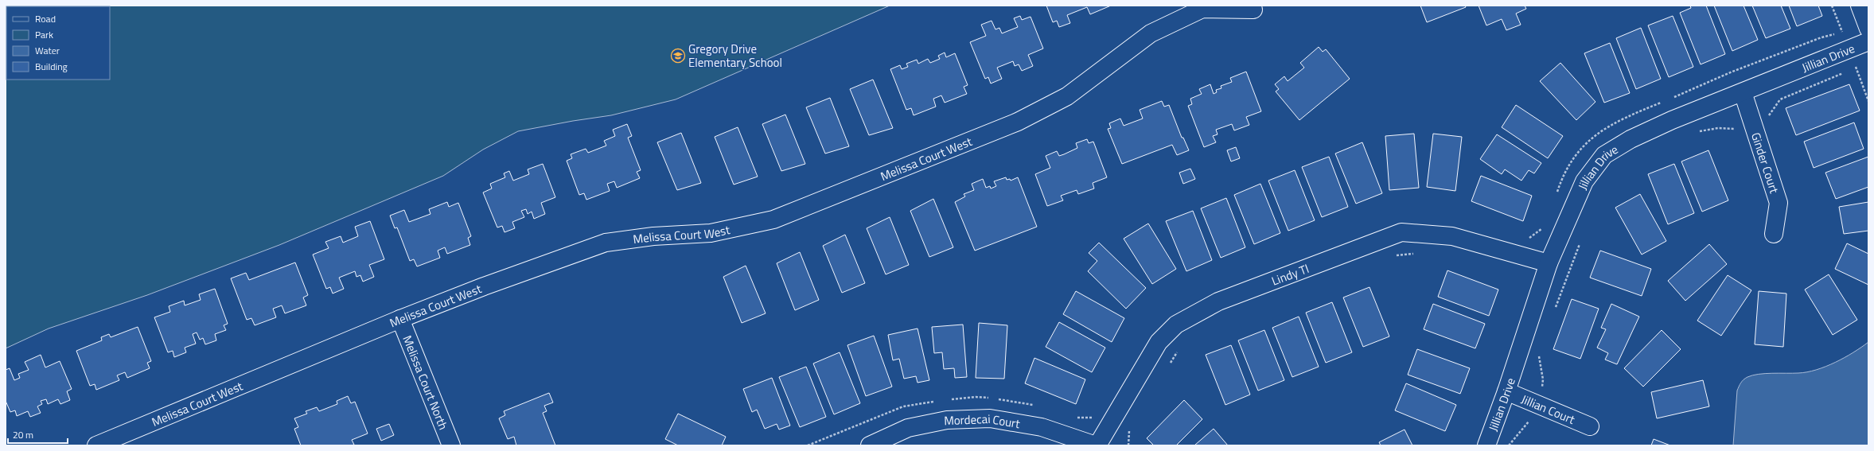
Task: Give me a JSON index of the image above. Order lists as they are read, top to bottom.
{
  "streets": {
    "street": [
      "Jillian Drive",
      "Melissa Court West",
      "Ginder Court",
      "Lindy Tl",
      "Melissa Court North",
      "Jillian Court",
      "Mordecai Court"
    ]
  },
  "crossings": [
    ["Jillian Drive", "Ginder Court"],
    ["Jillian Drive", "Lindy Tl"],
    ["Jillian Drive", "Jillian Court"],
    ["Melissa Court West", "Melissa Court North"],
    ["Lindy Tl", "Mordecai Court"]
  ],
  "places": {
    "school or university": ["Gregory Drive Elementary School"]
  },
  "legend": [
    "Road",
    "Park",
    "Water",
    "Building"
  ],
  "scale_bar": "20 m"
}
